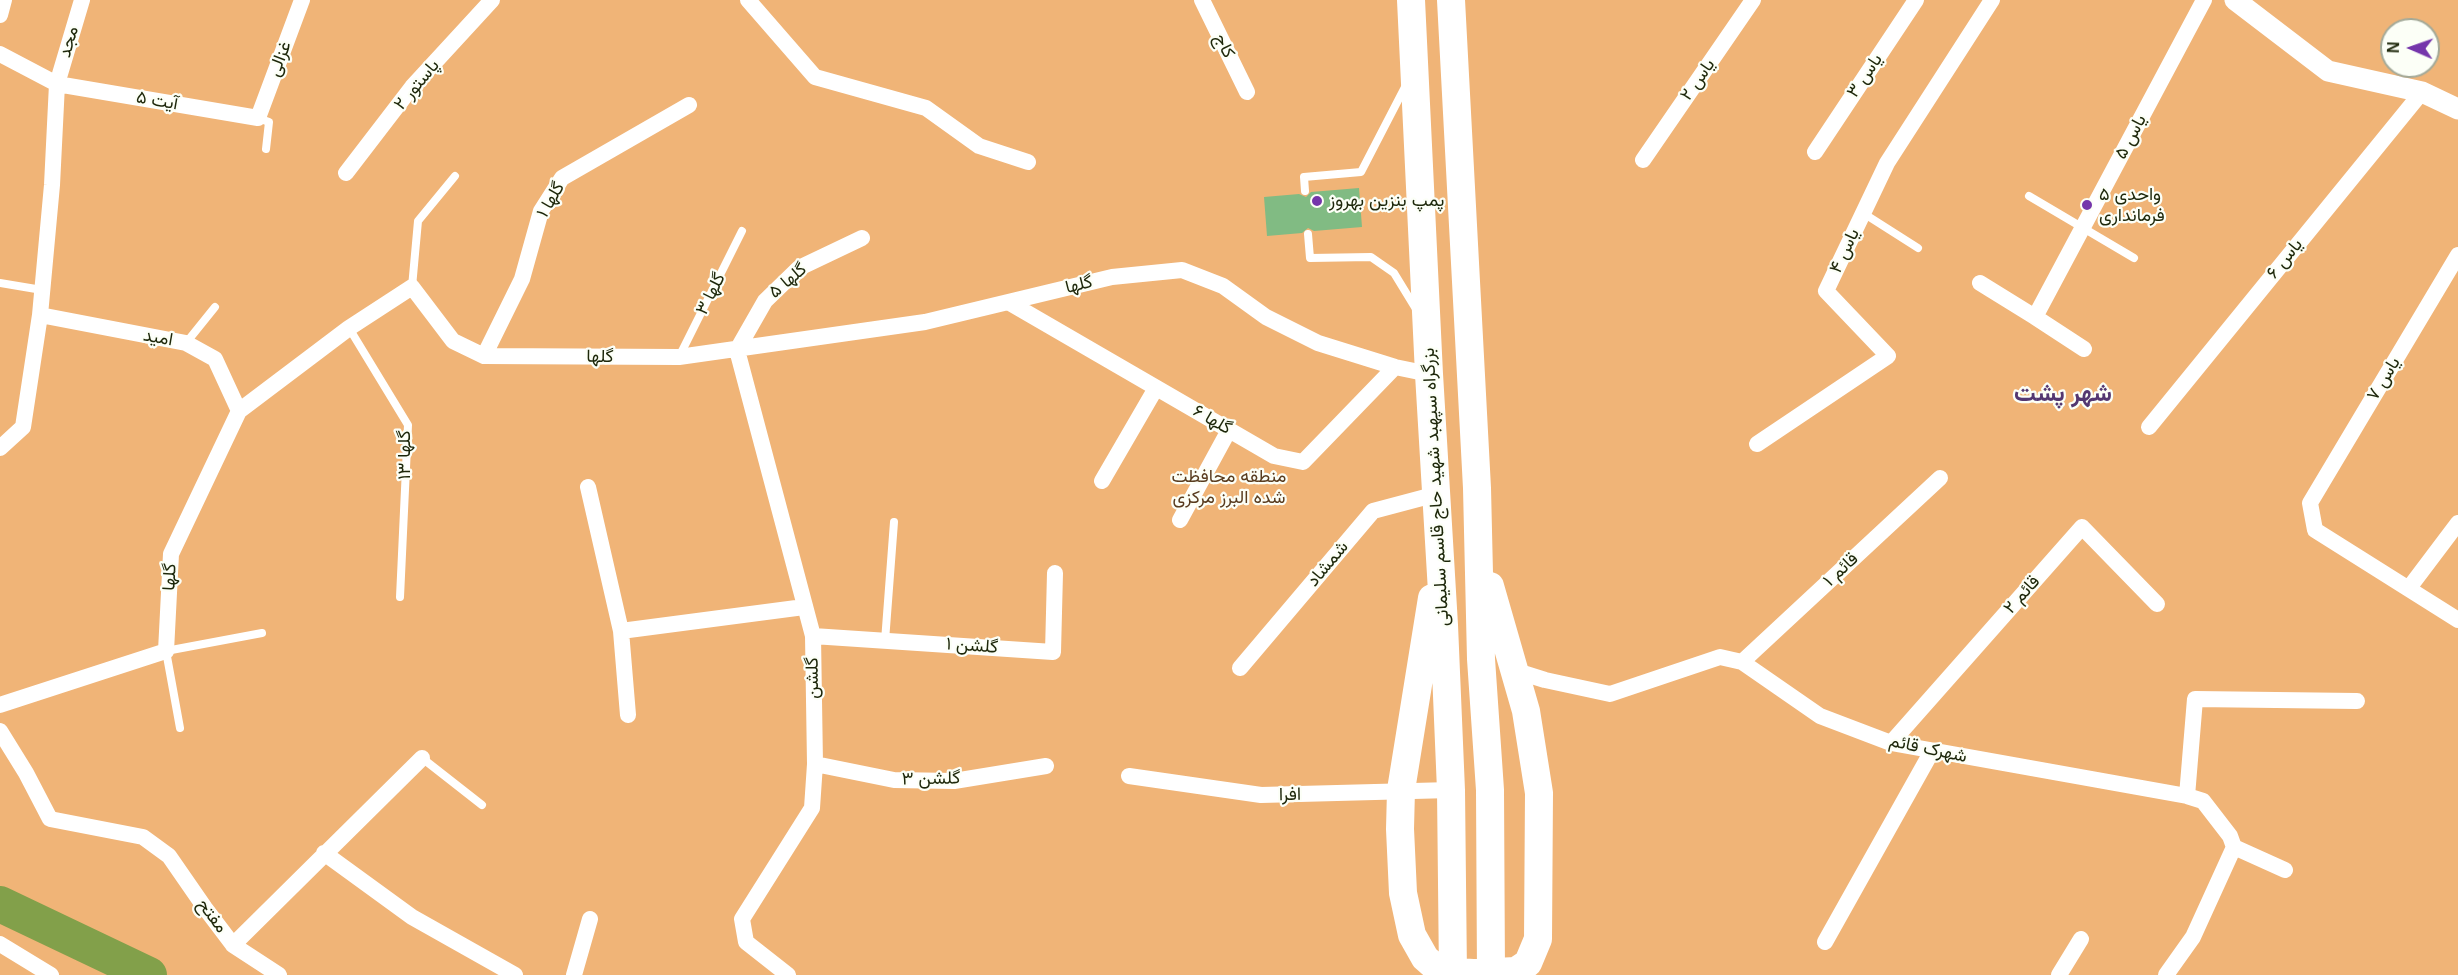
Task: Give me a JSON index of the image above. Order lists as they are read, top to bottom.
{
  "streets": {
    "highway": ["بزرگراه سپهبد شهید حاج قاسم سلیمانی"],
    "street": [
      "مجد",
      "کاج",
      "غزالی",
      "یاس ۳",
      "یاس ۲",
      "پاستور ۲",
      "آیت ۵",
      "یاس ۵",
      "گلها ۱",
      "یاس ۴",
      "یاس ۶",
      "گلها ۵",
      "گلها",
      "امید",
      "یاس ۷",
      "گلها ۶",
      "شمشاد",
      "قائم ۱",
      "قائم ۲",
      "گلشن ۱",
      "گلشن",
      "شهرک قائم",
      "گلشن ۳",
      "افرا",
      "مفتح"
    ],
    "lane": ["گلها ۳", "گلها ۱۳"]
  },
  "crossings": [
    ["مجد", "آیت ۵"],
    ["غزالی", "آیت ۵"],
    ["گلها ۱", "گلها"],
    ["گلها ۵", "گلها"],
    ["گلها ۵", "گلشن"],
    ["گلها", "گلها ۳"],
    ["گلها", "امید"],
    ["گلها", "گلها ۶"],
    ["گلها", "گلها ۱۳"],
    ["گلها", "بزرگراه سپهبد شهید حاج قاسم سلیمانی"],
    ["گلها", "گلشن"],
    ["بزرگراه سپهبد شهید حاج قاسم سلیمانی", "شمشاد"],
    ["بزرگراه سپهبد شهید حاج قاسم سلیمانی", "شهرک قائم"],
    ["بزرگراه سپهبد شهید حاج قاسم سلیمانی", "افرا"],
    ["قائم ۱", "شهرک قائم"],
    ["قائم ۲", "شهرک قائم"],
    ["گلشن ۱", "گلشن"],
    ["گلشن", "گلشن ۳"]
  ],
  "districts": ["شهر پشت"],
  "parks": ["منطقه محافظت شده البرز مرکزی"],
  "places": ["پمپ بنزین بهروز", "۵ واحدی فرمانداری"],
  "north": "left"
}
